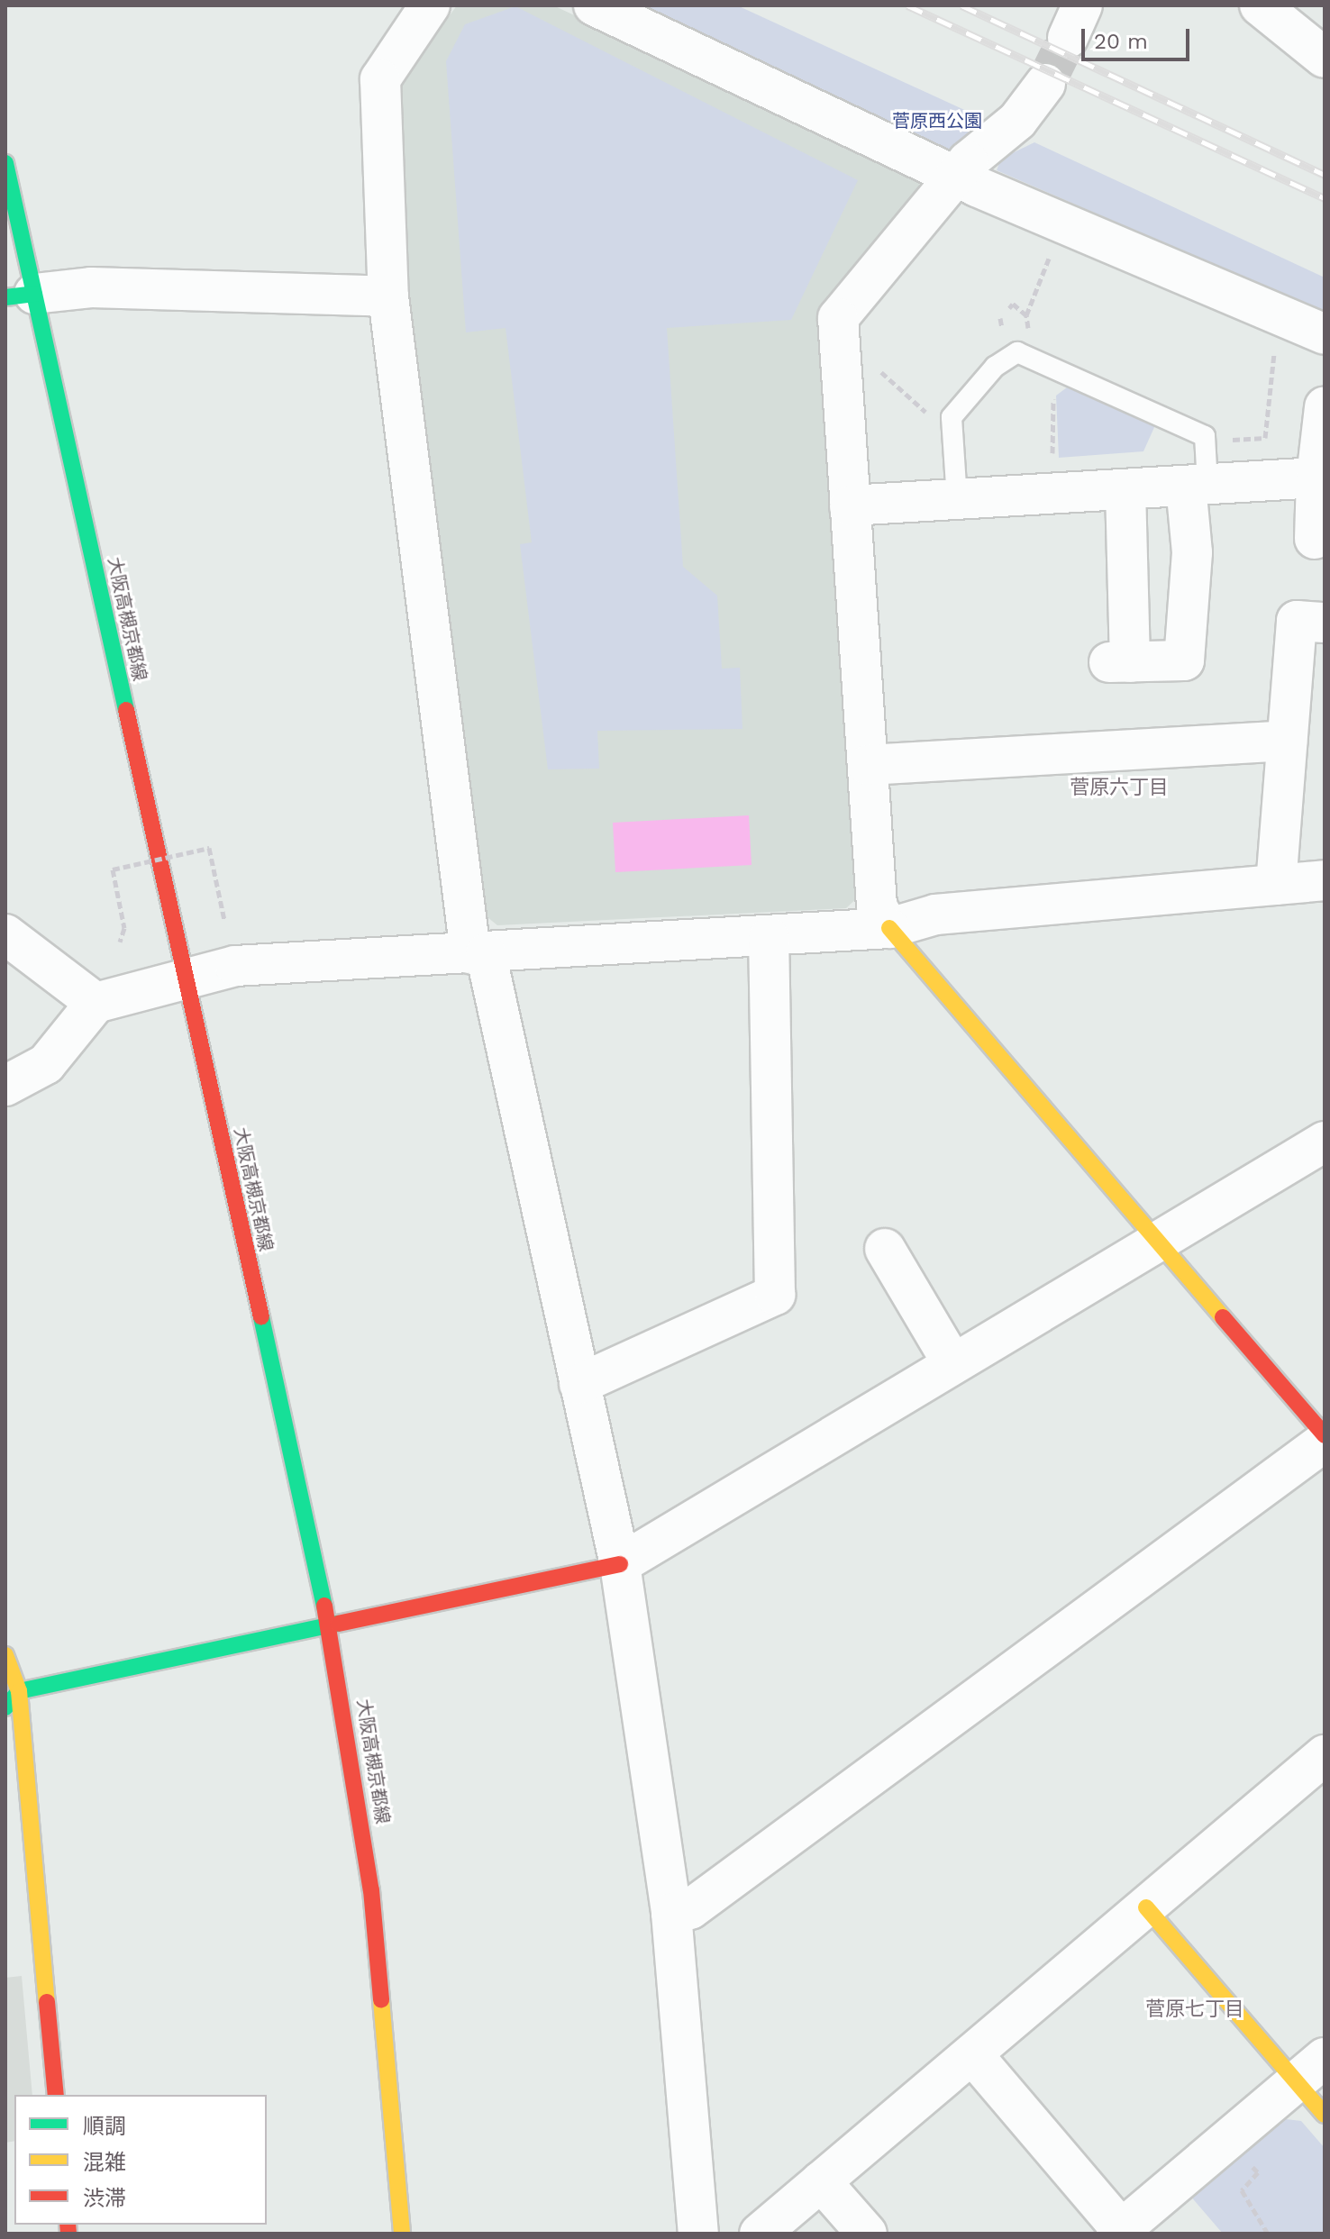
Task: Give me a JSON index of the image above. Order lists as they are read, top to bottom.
{
  "streets": {
    "main road": ["大阪高槻京都線"]
  },
  "districts": ["菅原六丁目", "菅原七丁目"],
  "parks": ["菅原西公園"],
  "legend": ["順調", "混雑", "渋滞"],
  "scale_bar": "20 m"
}
